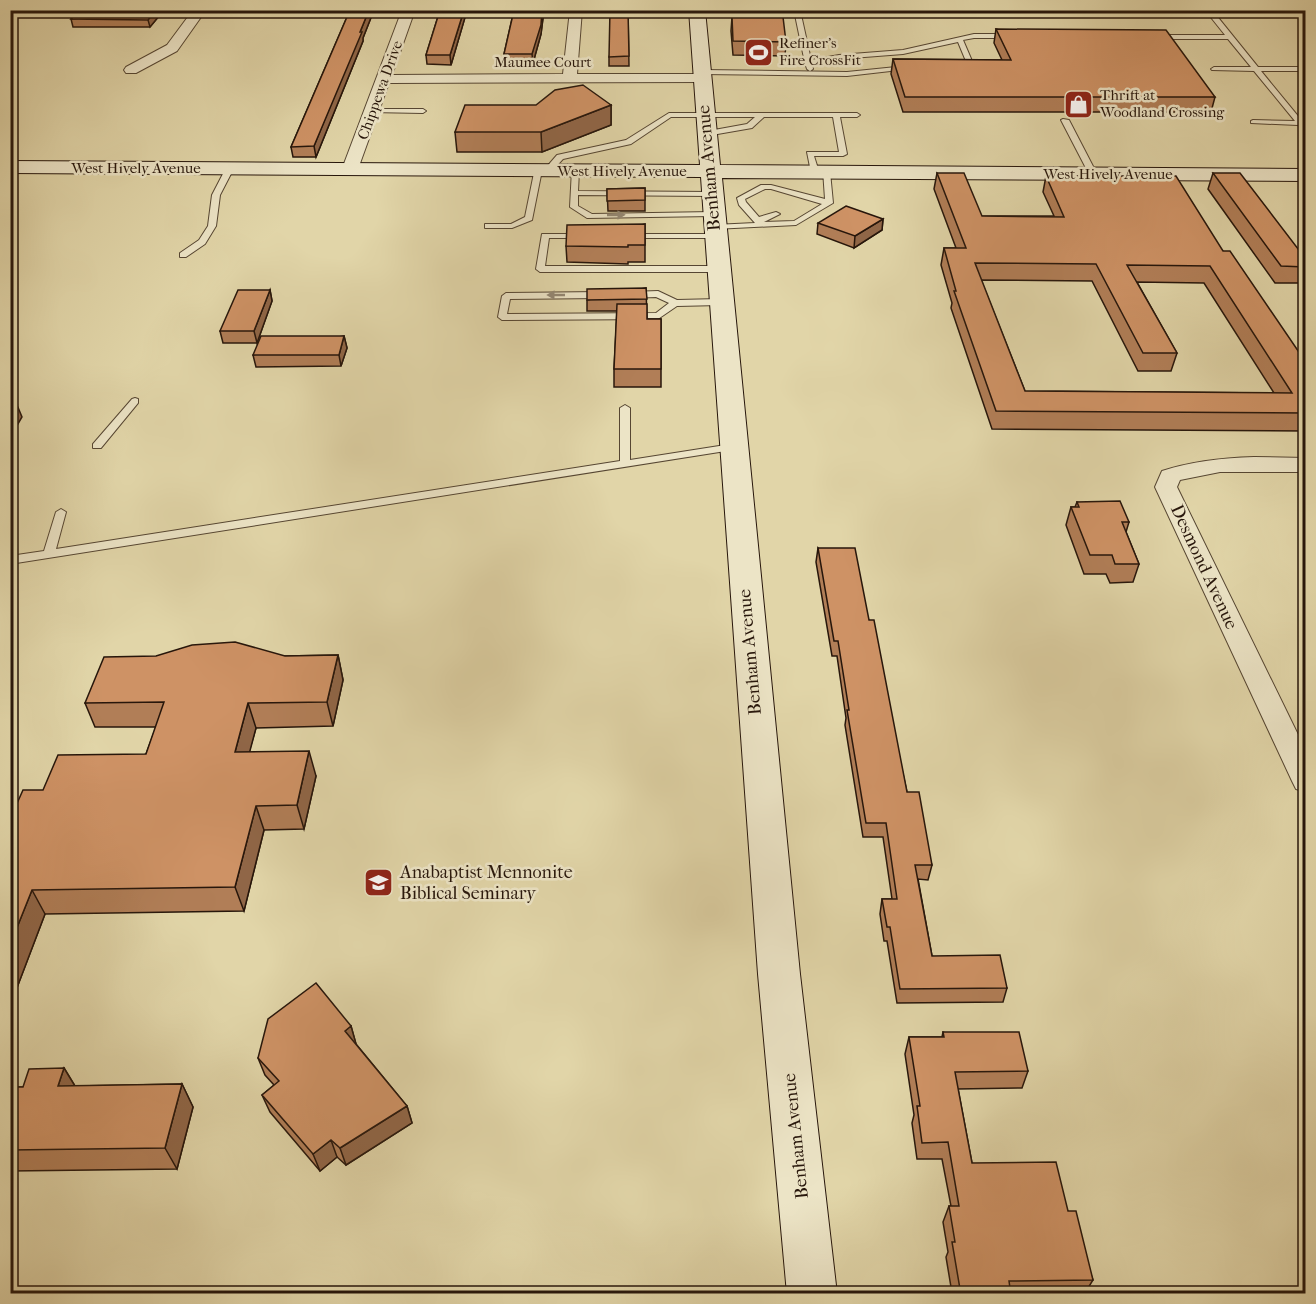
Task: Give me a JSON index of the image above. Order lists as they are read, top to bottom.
{
  "streets": {
    "street": [
      "Maumee Court",
      "Chippewa Drive",
      "West Hively Avenue",
      "Benham Avenue",
      "Desmond Avenue"
    ]
  },
  "crossings": [
    ["Maumee Court", "Chippewa Drive"],
    ["Maumee Court", "Benham Avenue"],
    ["Chippewa Drive", "West Hively Avenue"],
    ["West Hively Avenue", "Benham Avenue"]
  ],
  "places": {
    "sports": ["Refiner's Fire CrossFit"],
    "shop": ["Thrift at Woodland Crossing"],
    "school or university": ["Anabaptist Mennonite Biblical Seminary"]
  }
}
